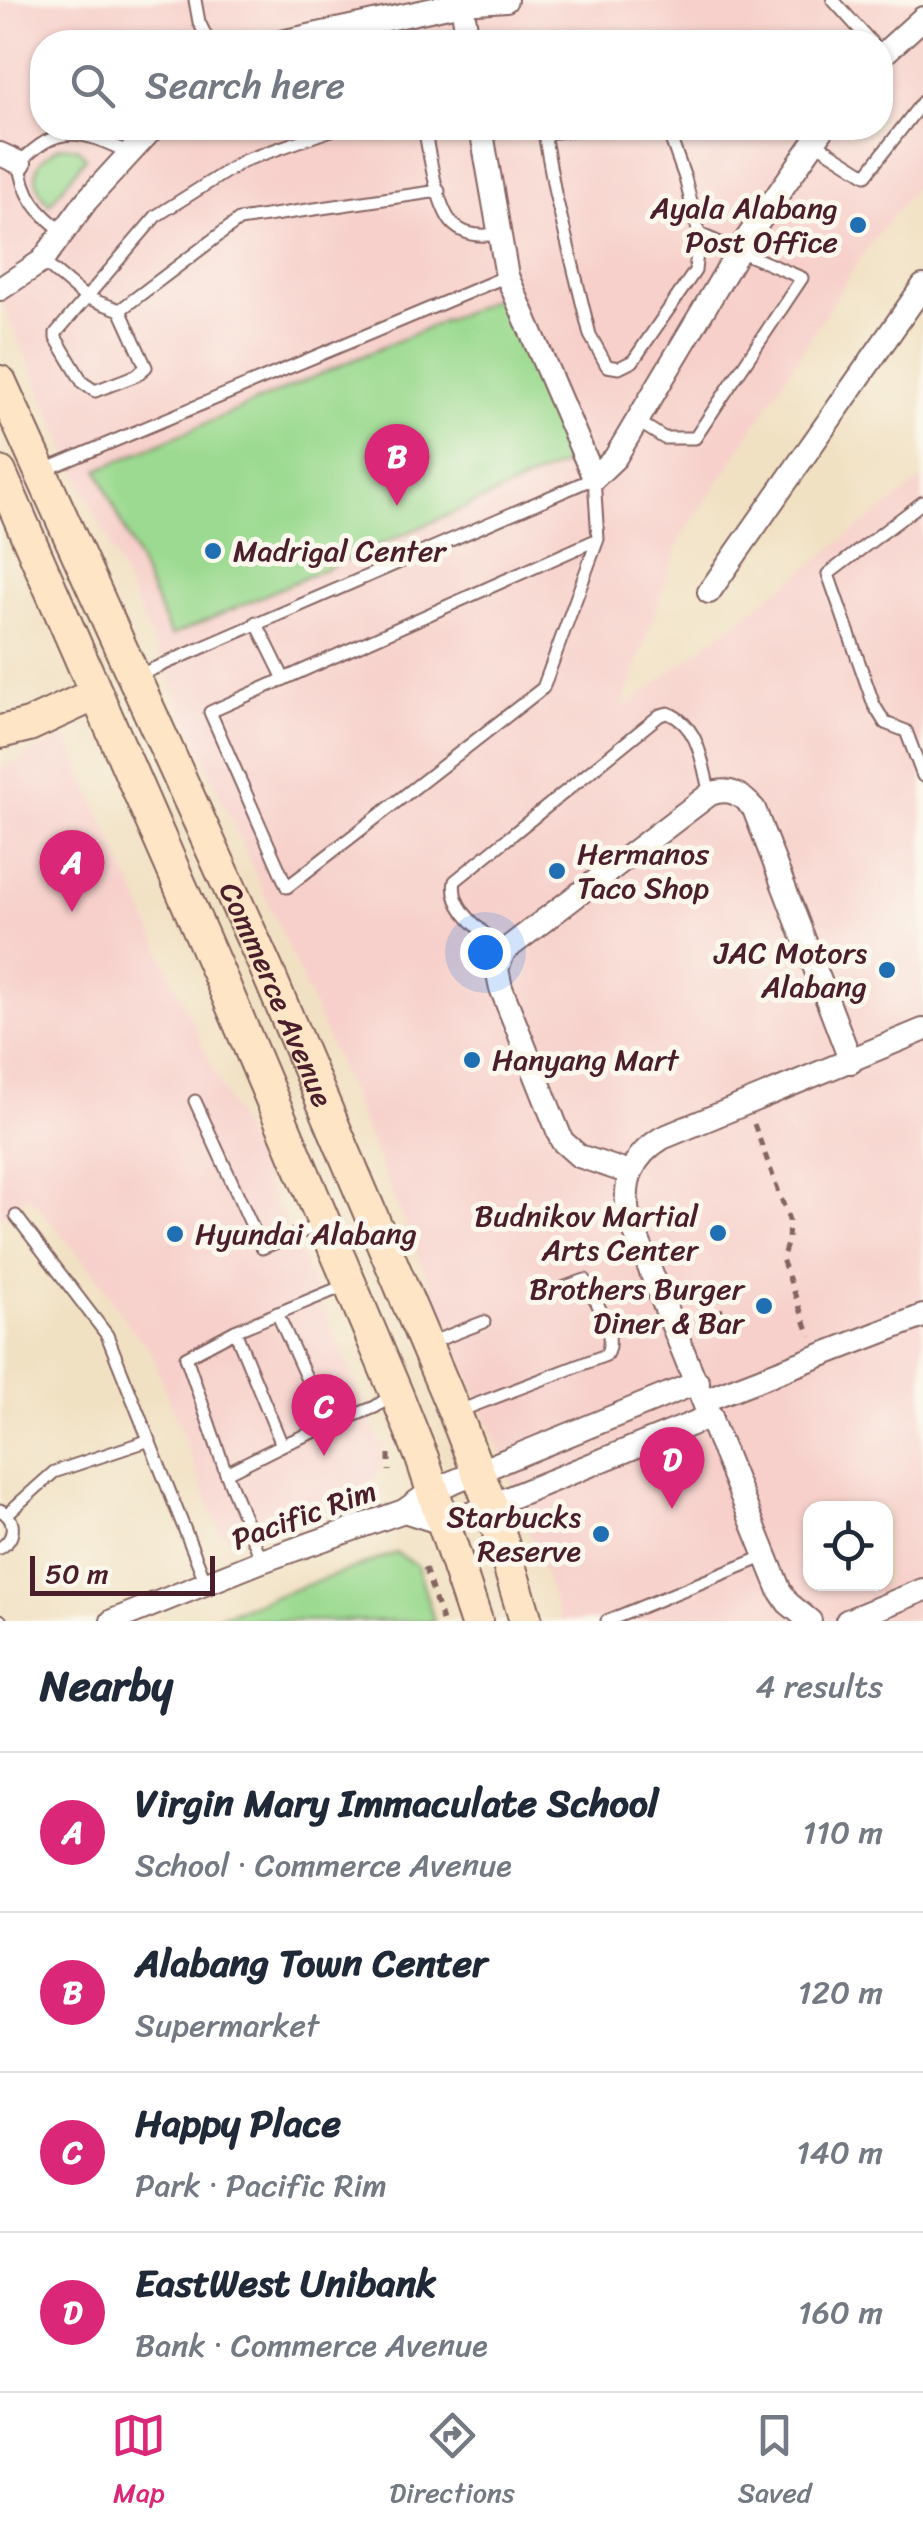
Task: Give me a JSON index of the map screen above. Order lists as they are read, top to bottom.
{
  "streets": {
    "main road": ["Commerce Avenue"],
    "street": ["Pacific Rim"]
  },
  "crossings": [
    ["Commerce Avenue", "Pacific Rim"]
  ],
  "places": [
    "Ayala Alabang Post Office",
    "Madrigal Center",
    "Hermanos Taco Shop",
    "JAC Motors Alabang",
    "Hanyang Mart",
    "Budnikov Martial Arts Center",
    "Hyundai Alabang",
    "Brothers Burger Diner & Bar",
    "Starbucks Reserve"
  ],
  "scale_bar": "50 m",
  "page": {
    "search": "Search here",
    "pins": [
      "B",
      "A",
      "C",
      "D"
    ],
    "scale": "50 m",
    "heading": ["Nearby", "4 results"],
    "list": [
      {
        "mark": "A",
        "name": "Virgin Mary Immaculate School",
        "note": "School · Commerce Avenue",
        "value": "110 m"
      },
      {
        "mark": "B",
        "name": "Alabang Town Center",
        "note": "Supermarket",
        "value": "120 m"
      },
      {
        "mark": "C",
        "name": "Happy Place",
        "note": "Park · Pacific Rim",
        "value": "140 m"
      },
      {
        "mark": "D",
        "name": "EastWest Unibank",
        "note": "Bank · Commerce Avenue",
        "value": "160 m"
      }
    ],
    "nav": ["Map", "Directions", "Saved"]
  }
}
